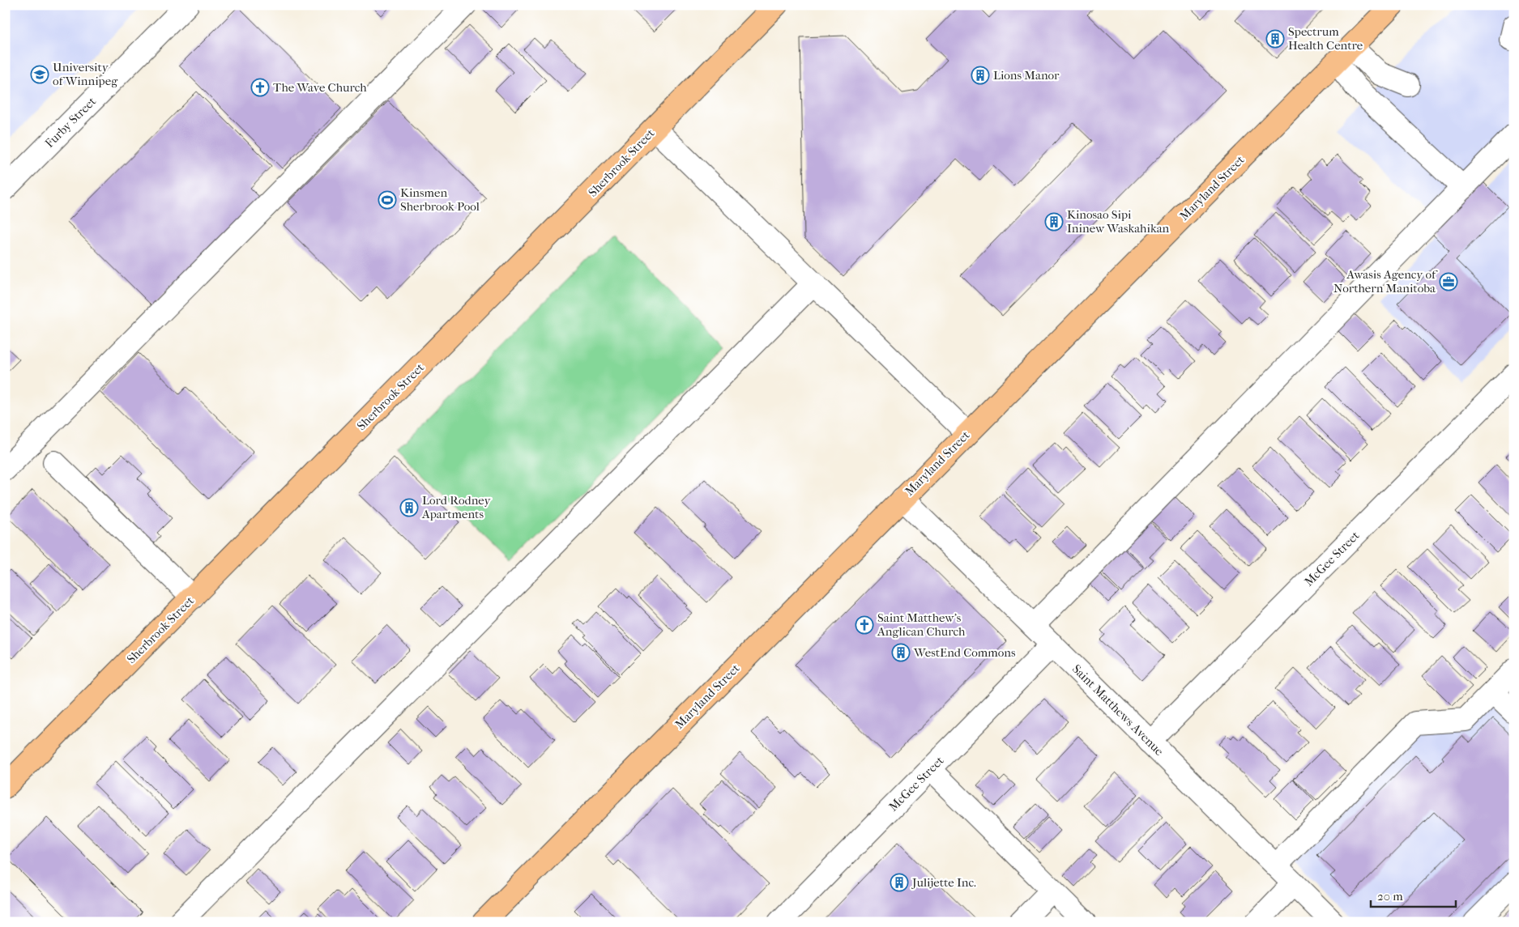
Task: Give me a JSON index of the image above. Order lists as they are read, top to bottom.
{
  "streets": {
    "main road": ["Sherbrook Street", "Maryland Street"],
    "street": ["Furby Street", "McGee Street", "Saint Matthews Avenue"]
  },
  "crossings": [
    ["Maryland Street", "Saint Matthews Avenue"],
    ["McGee Street", "Saint Matthews Avenue"]
  ],
  "places": {
    "building": [
      "Spectrum Health Centre",
      "Lions Manor",
      "Kinosao Sipi Ininew Waskahikan",
      "Lord Rodney Apartments",
      "WestEnd Commons",
      "Julijette Inc."
    ],
    "school or university": ["University of Winnipeg"],
    "church": ["The Wave Church", "Saint Matthew's Anglican Church"],
    "sports": ["Kinsmen Sherbrook Pool"],
    "office": ["Awasis Agency of Northern Manitoba"]
  },
  "scale_bar": "20 m"
}
